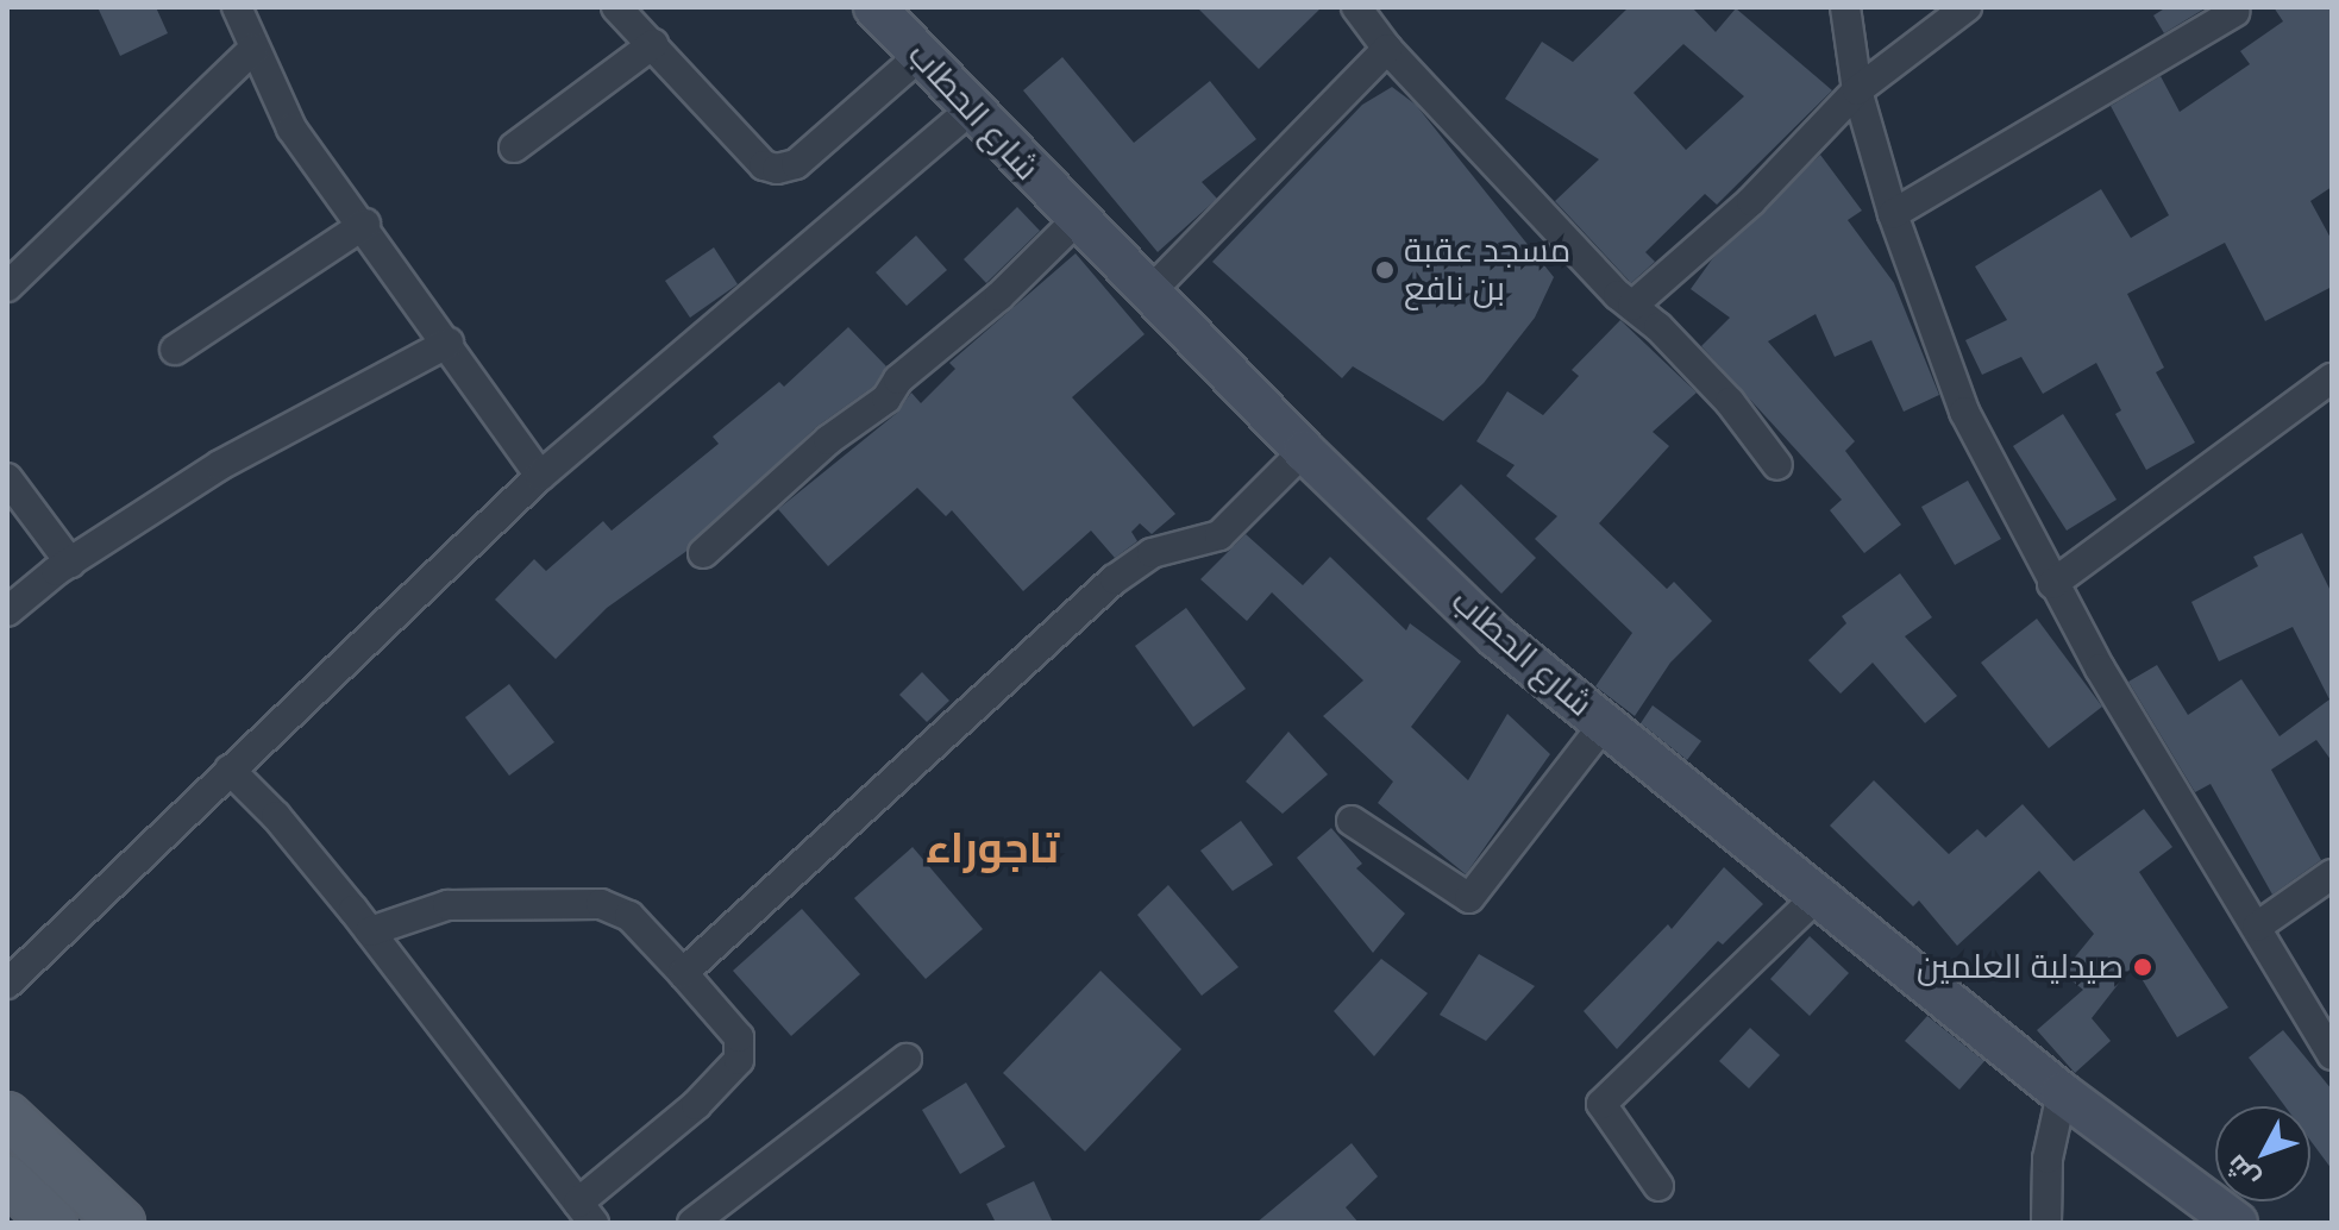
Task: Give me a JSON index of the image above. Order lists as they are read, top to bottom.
{
  "streets": {
    "street": ["شارع الحطاب"]
  },
  "districts": ["تاجوراء"],
  "places": ["مسجد عقبة بن نافع", "صيدلية العلمين"],
  "north": "bottom left"
}
